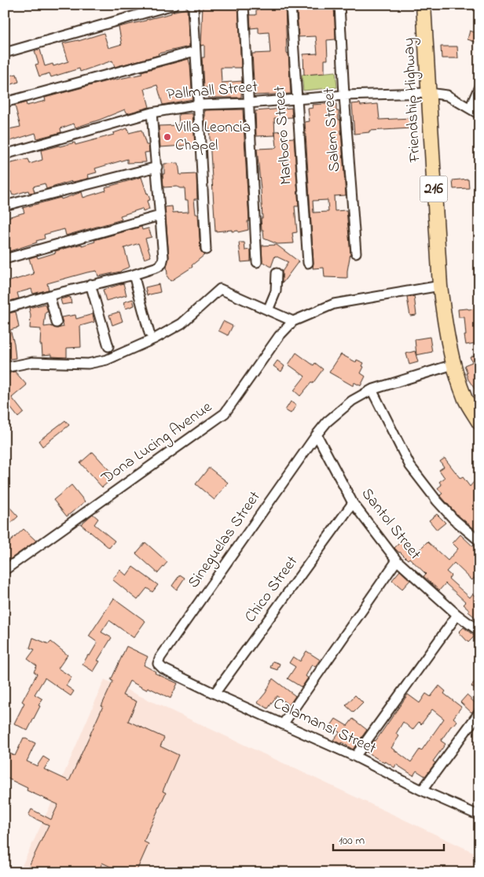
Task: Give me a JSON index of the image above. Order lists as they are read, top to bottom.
{
  "streets": {
    "main road": ["Friendship Highway", "216"],
    "street": [
      "Pallmall Street",
      "Salem Street",
      "Marlboro Street",
      "Dona Lucing Avenue",
      "Santol Street",
      "Sineguelas Street",
      "Chico Street",
      "Calamansi Street"
    ]
  },
  "crossings": [
    ["Pallmall Street", "Friendship Highway"],
    ["Pallmall Street", "Salem Street"],
    ["Pallmall Street", "Marlboro Street"],
    ["Friendship Highway", "Dona Lucing Avenue"],
    ["Friendship Highway", "Sineguelas Street"],
    ["Santol Street", "Sineguelas Street"],
    ["Santol Street", "Chico Street"],
    ["Sineguelas Street", "Calamansi Street"],
    ["Chico Street", "Calamansi Street"]
  ],
  "places": ["Villa Leoncia Chapel"],
  "scale_bar": "100 m"
}
